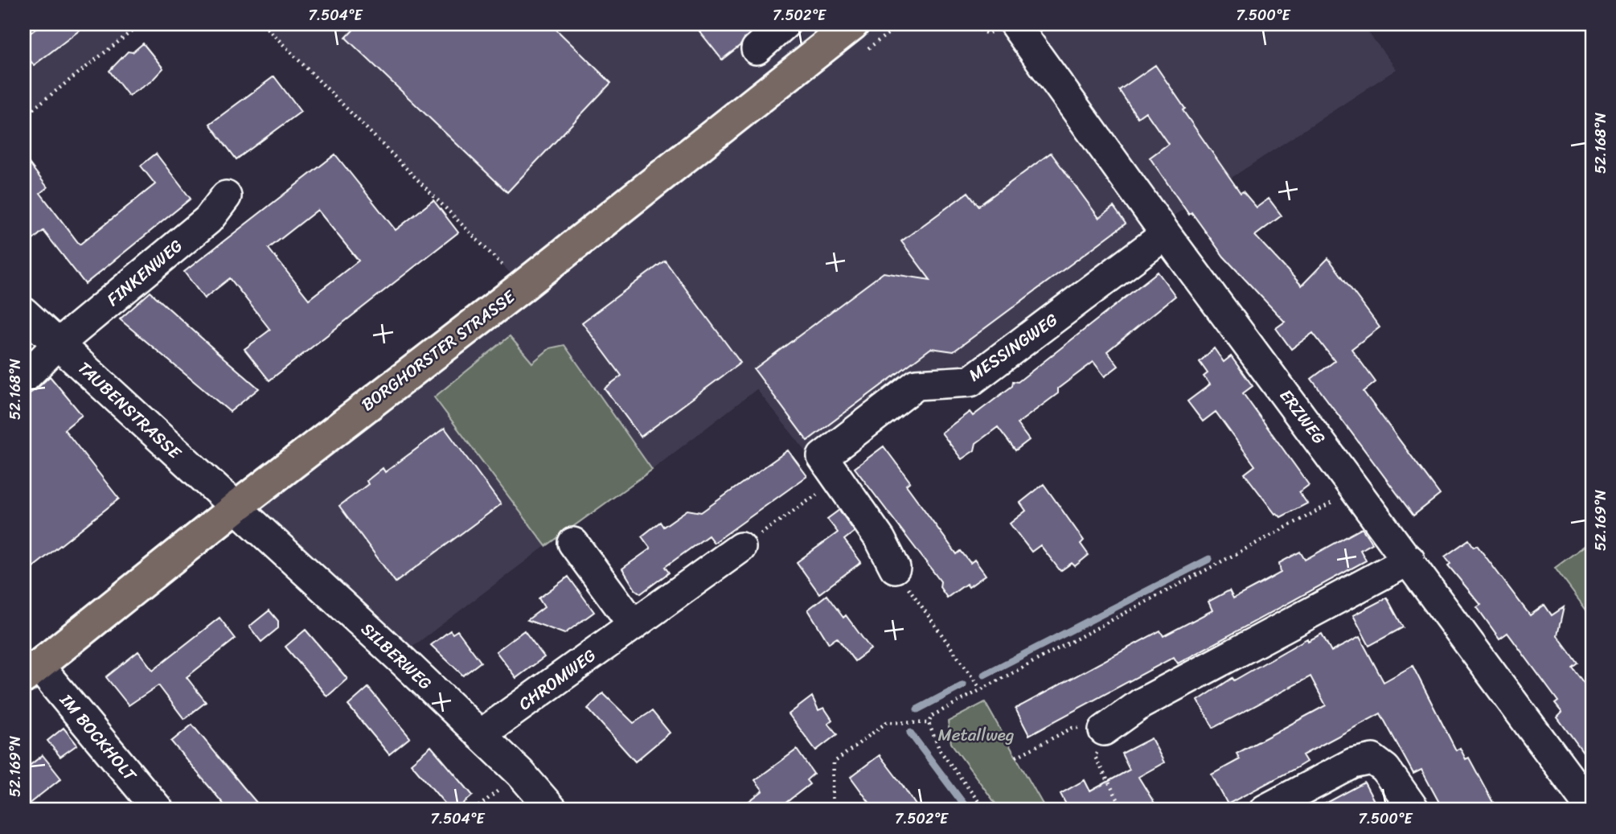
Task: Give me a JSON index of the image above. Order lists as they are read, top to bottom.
{
  "streets": {
    "main road": ["BORGHORSTER STRASSE"],
    "street": [
      "FINKENWEG",
      "MESSINGWEG",
      "TAUBENSTRASSE",
      "ERZWEG",
      "SILBERWEG",
      "CHROMWEG",
      "IM BOCKHOLT"
    ]
  },
  "crossings": [
    ["FINKENWEG", "TAUBENSTRASSE"],
    ["MESSINGWEG", "ERZWEG"],
    ["BORGHORSTER STRASSE", "TAUBENSTRASSE"],
    ["BORGHORSTER STRASSE", "SILBERWEG"],
    ["BORGHORSTER STRASSE", "IM BOCKHOLT"],
    ["TAUBENSTRASSE", "SILBERWEG"],
    ["SILBERWEG", "CHROMWEG"]
  ],
  "parks": ["Metallweg"],
  "coordinates": [
    "7.504°E",
    "7.502°E",
    "7.500°E",
    "52.168°N",
    "52.169°N"
  ]
}
